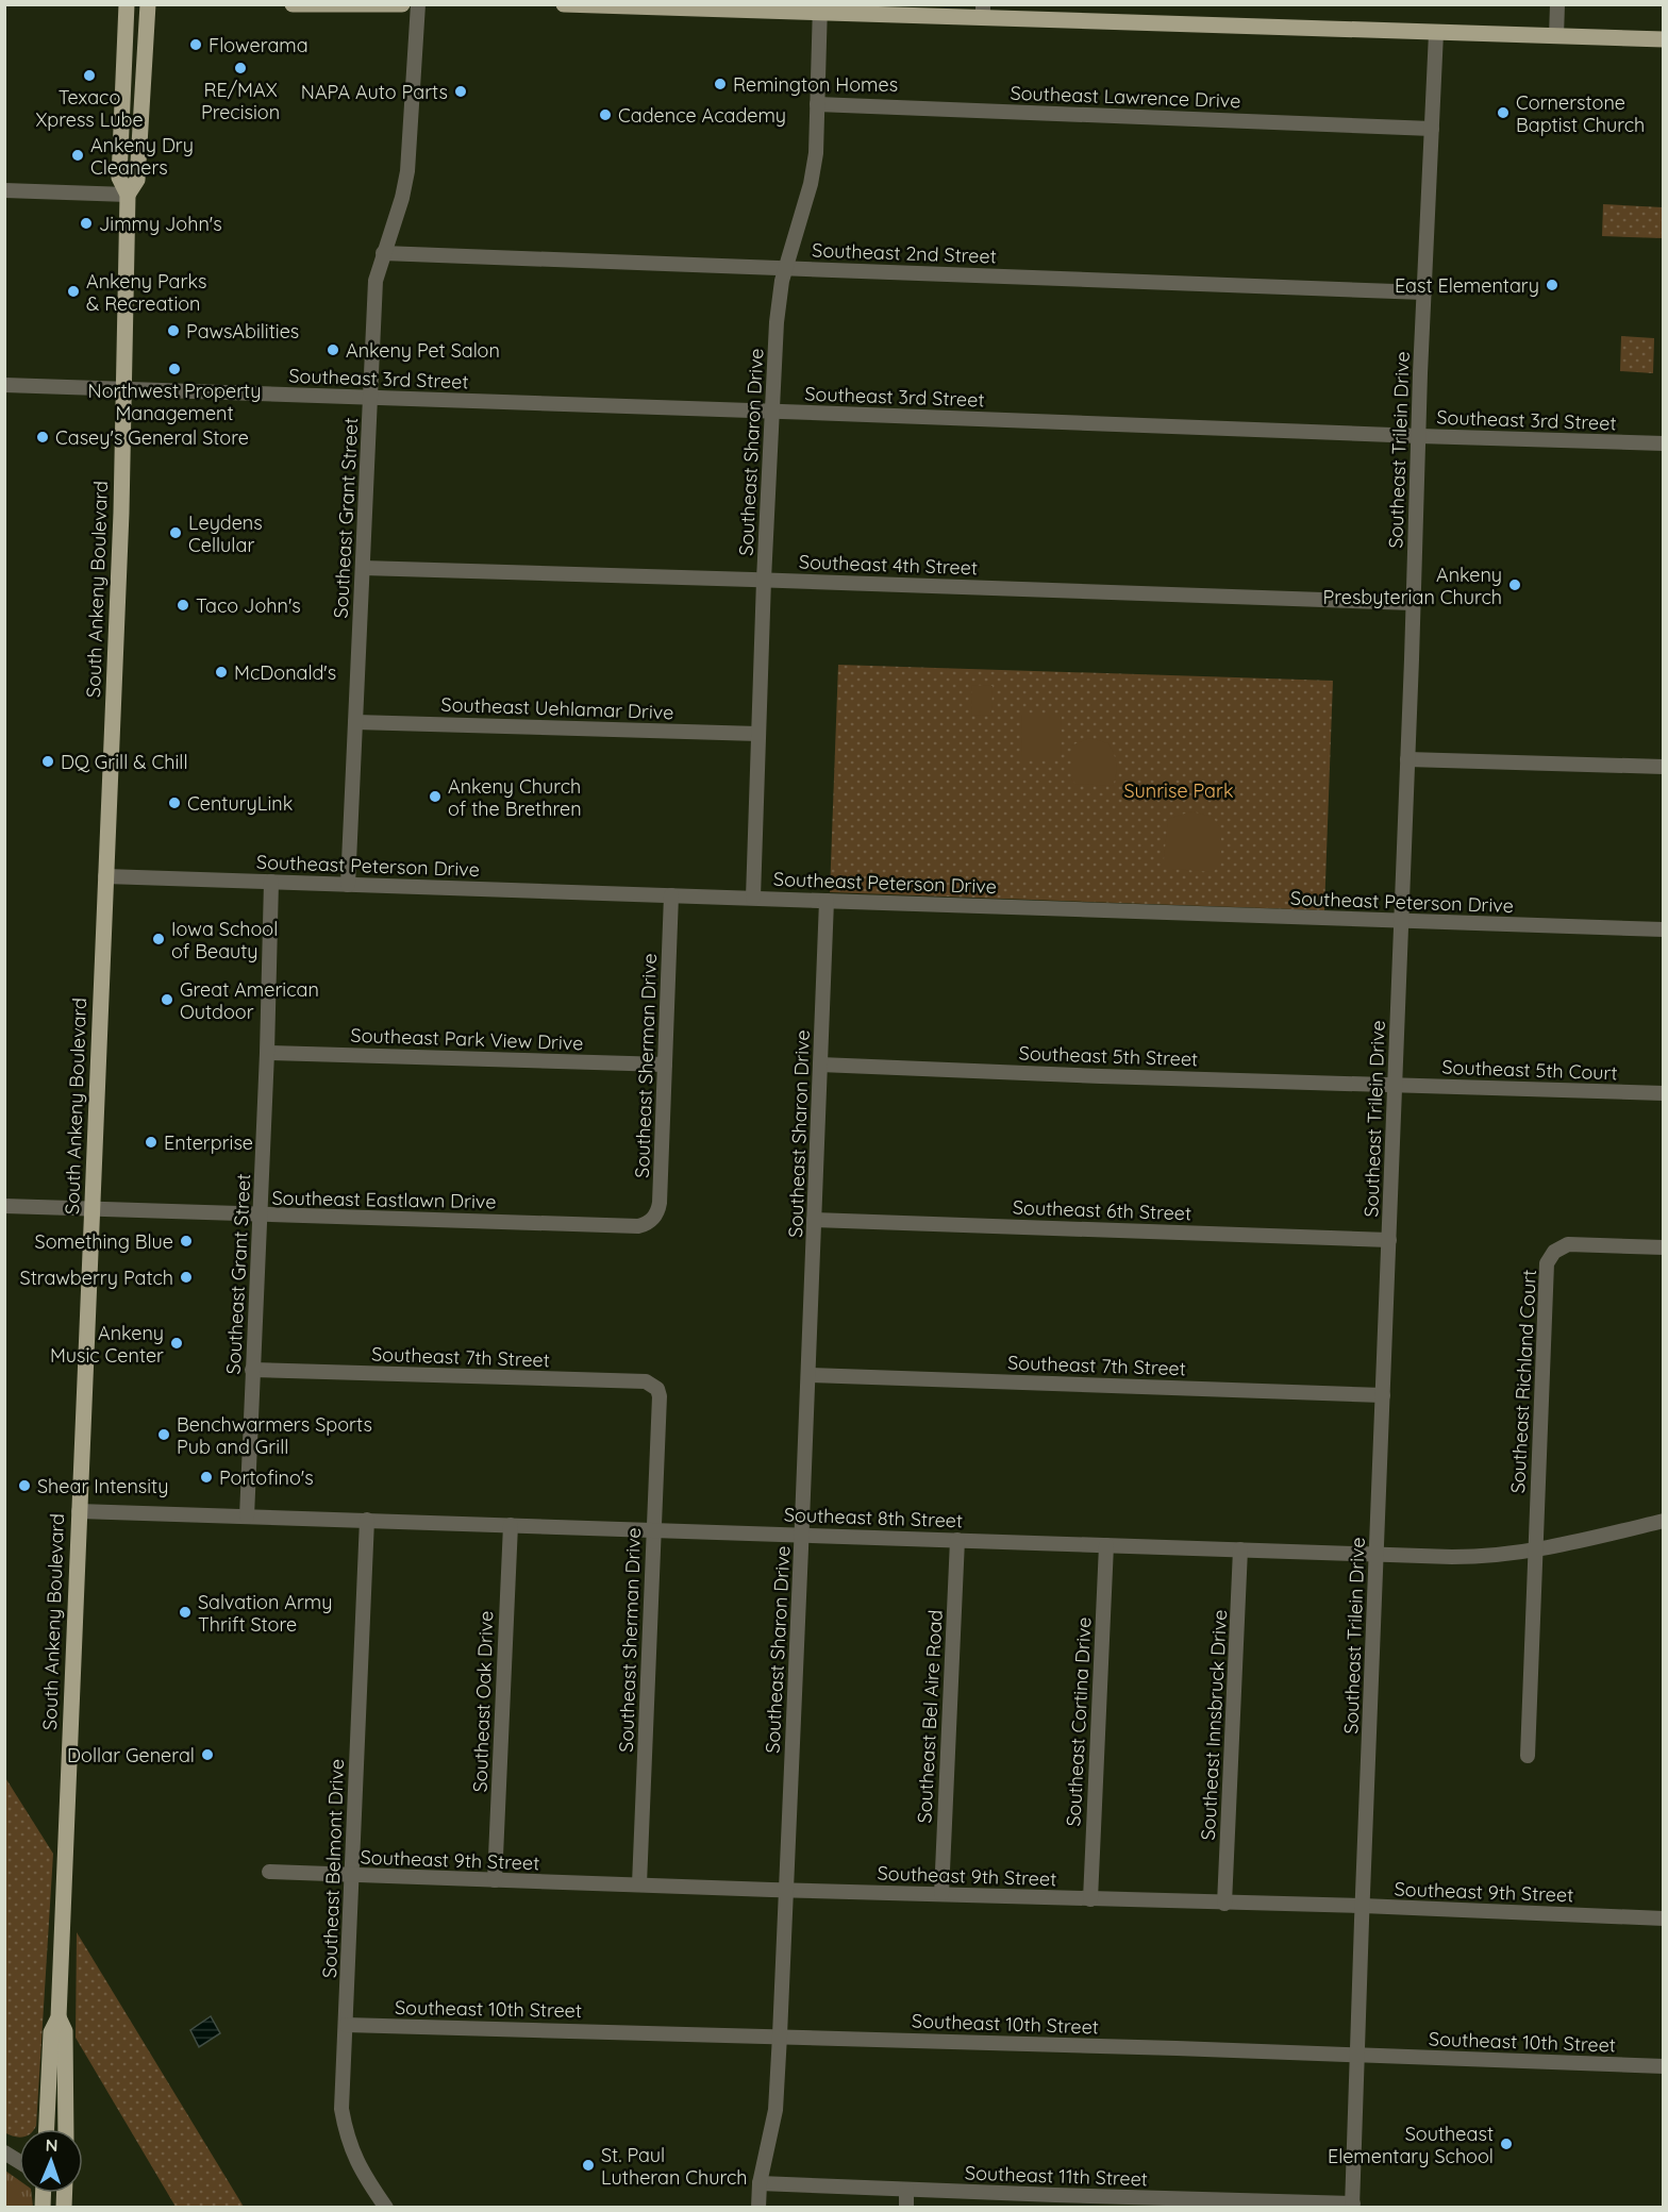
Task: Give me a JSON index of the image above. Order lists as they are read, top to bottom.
{
  "streets": {
    "main road": ["South Ankeny Boulevard"],
    "street": [
      "Southeast Lawrence Drive",
      "Southeast 2nd Street",
      "Southeast 3rd Street",
      "Southeast Trilein Drive",
      "Southeast Sharon Drive",
      "Southeast Grant Street",
      "Southeast 4th Street",
      "Southeast Uehlamar Drive",
      "Southeast Peterson Drive",
      "Southeast Park View Drive",
      "Southeast 5th Street",
      "Southeast Sherman Drive",
      "Southeast 5th Court",
      "Southeast Eastlawn Drive",
      "Southeast 6th Street",
      "Southeast 7th Street",
      "Southeast Richland Court",
      "Southeast 8th Street",
      "Southeast Oak Drive",
      "Southeast Bel Aire Road",
      "Southeast Cortina Drive",
      "Southeast Innsbruck Drive",
      "Southeast 9th Street",
      "Southeast Belmont Drive",
      "Southeast 10th Street",
      "Southeast 11th Street"
    ]
  },
  "crossings": [
    ["Southeast Lawrence Drive", "Southeast Trilein Drive"],
    ["Southeast Lawrence Drive", "Southeast Sharon Drive"],
    ["Southeast 2nd Street", "Southeast Trilein Drive"],
    ["Southeast 2nd Street", "Southeast Sharon Drive"],
    ["Southeast 2nd Street", "Southeast Grant Street"],
    ["Southeast 3rd Street", "Southeast Trilein Drive"],
    ["Southeast 3rd Street", "Southeast Sharon Drive"],
    ["Southeast 3rd Street", "Southeast Grant Street"],
    ["Southeast 3rd Street", "South Ankeny Boulevard"],
    ["Southeast Trilein Drive", "Southeast 4th Street"],
    ["Southeast Trilein Drive", "Southeast Peterson Drive"],
    ["Southeast Trilein Drive", "Southeast 5th Street"],
    ["Southeast Trilein Drive", "Southeast 5th Court"],
    ["Southeast Trilein Drive", "Southeast 6th Street"],
    ["Southeast Trilein Drive", "Southeast 7th Street"],
    ["Southeast Trilein Drive", "Southeast 8th Street"],
    ["Southeast Trilein Drive", "Southeast 9th Street"],
    ["Southeast Trilein Drive", "Southeast 10th Street"],
    ["Southeast Trilein Drive", "Southeast 11th Street"],
    ["Southeast Sharon Drive", "Southeast 4th Street"],
    ["Southeast Sharon Drive", "Southeast Uehlamar Drive"],
    ["Southeast Sharon Drive", "Southeast Peterson Drive"],
    ["Southeast Sharon Drive", "Southeast 5th Street"],
    ["Southeast Sharon Drive", "Southeast 6th Street"],
    ["Southeast Sharon Drive", "Southeast 7th Street"],
    ["Southeast Sharon Drive", "Southeast 8th Street"],
    ["Southeast Sharon Drive", "Southeast 9th Street"],
    ["Southeast Sharon Drive", "Southeast 10th Street"],
    ["Southeast Sharon Drive", "Southeast 11th Street"],
    ["Southeast Grant Street", "Southeast 4th Street"],
    ["Southeast Grant Street", "Southeast Uehlamar Drive"],
    ["Southeast Grant Street", "Southeast Peterson Drive"],
    ["Southeast Grant Street", "Southeast Park View Drive"],
    ["Southeast Grant Street", "Southeast Eastlawn Drive"],
    ["Southeast Grant Street", "Southeast 7th Street"],
    ["Southeast Grant Street", "Southeast 8th Street"],
    ["South Ankeny Boulevard", "Southeast Peterson Drive"],
    ["South Ankeny Boulevard", "Southeast Eastlawn Drive"],
    ["South Ankeny Boulevard", "Southeast 8th Street"],
    ["Southeast Peterson Drive", "Southeast Sherman Drive"],
    ["Southeast Park View Drive", "Southeast Sherman Drive"],
    ["Southeast 5th Street", "Southeast 5th Court"],
    ["Southeast Sherman Drive", "Southeast Eastlawn Drive"],
    ["Southeast Sherman Drive", "Southeast 7th Street"],
    ["Southeast Sherman Drive", "Southeast 8th Street"],
    ["Southeast Sherman Drive", "Southeast 9th Street"],
    ["Southeast Richland Court", "Southeast 8th Street"],
    ["Southeast 8th Street", "Southeast Oak Drive"],
    ["Southeast 8th Street", "Southeast Bel Aire Road"],
    ["Southeast 8th Street", "Southeast Cortina Drive"],
    ["Southeast 8th Street", "Southeast Innsbruck Drive"],
    ["Southeast 8th Street", "Southeast Belmont Drive"],
    ["Southeast Oak Drive", "Southeast 9th Street"],
    ["Southeast Bel Aire Road", "Southeast 9th Street"],
    ["Southeast Cortina Drive", "Southeast 9th Street"],
    ["Southeast Innsbruck Drive", "Southeast 9th Street"],
    ["Southeast 9th Street", "Southeast Belmont Drive"],
    ["Southeast Belmont Drive", "Southeast 10th Street"]
  ],
  "parks": ["Sunrise Park"],
  "places": [
    "Flowerama",
    "RE/MAX Precision",
    "Texaco Xpress Lube",
    "Remington Homes",
    "NAPA Auto Parts",
    "Cornerstone Baptist Church",
    "Cadence Academy",
    "Ankeny Dry Cleaners",
    "Jimmy John's",
    "East Elementary",
    "Ankeny Parks & Recreation",
    "PawsAbilities",
    "Ankeny Pet Salon",
    "Northwest Property Management",
    "Casey's General Store",
    "Leydens Cellular",
    "Ankeny Presbyterian Church",
    "Taco John's",
    "McDonald's",
    "DQ Grill & Chill",
    "Ankeny Church of the Brethren",
    "CenturyLink",
    "Iowa School of Beauty",
    "Great American Outdoor",
    "Enterprise",
    "Something Blue",
    "Strawberry Patch",
    "Ankeny Music Center",
    "Benchwarmers Sports Pub and Grill",
    "Portofino's",
    "Shear Intensity",
    "Salvation Army Thrift Store",
    "Dollar General",
    "Southeast Elementary School",
    "St. Paul Lutheran Church"
  ],
  "north": "top"
}
